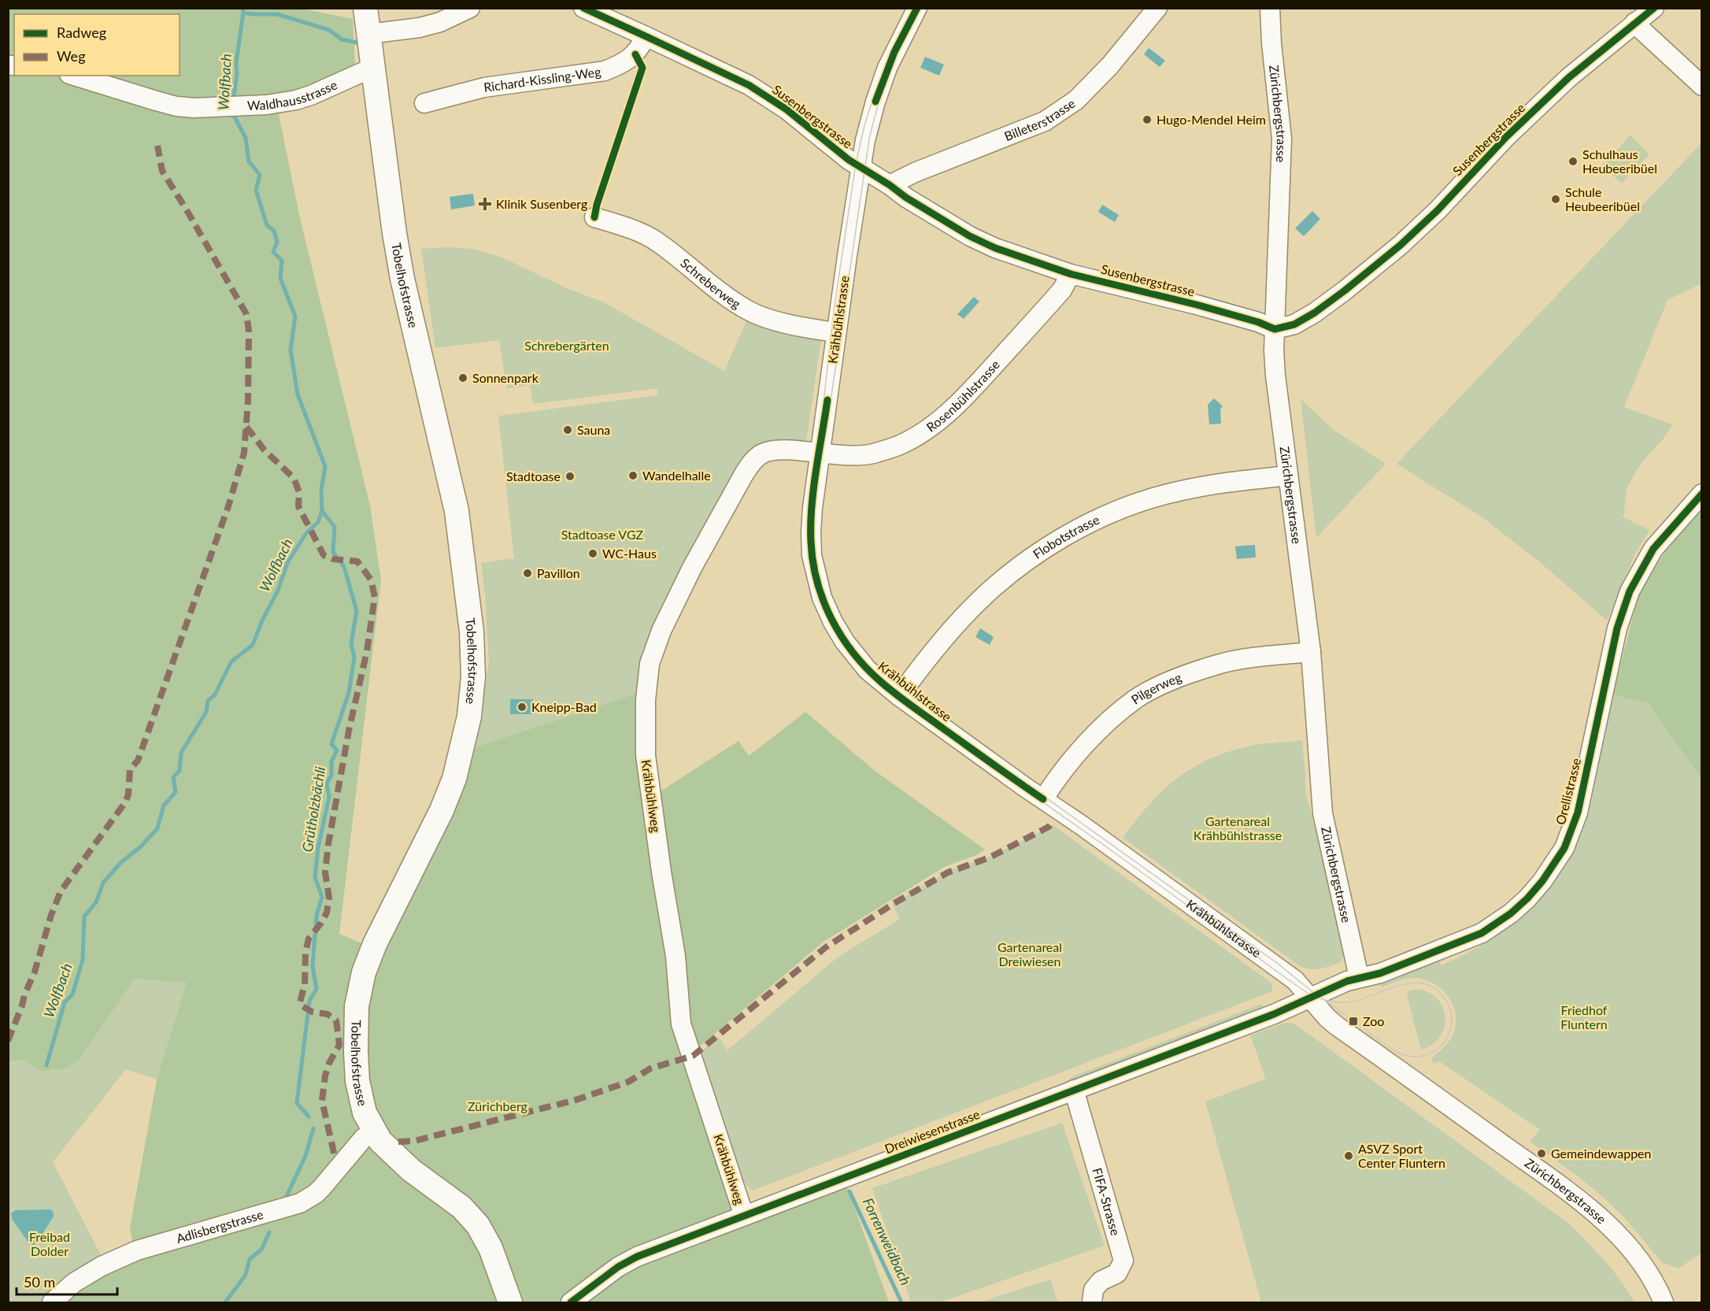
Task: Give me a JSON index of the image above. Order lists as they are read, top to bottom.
{
  "streets": {
    "main road": ["Tobelhofstrasse"],
    "street": [
      "Richard-Kissling-Weg",
      "Waldhausstrasse",
      "Zürichbergstrasse",
      "Susenbergstrasse",
      "Billeterstrasse",
      "Schreberweg",
      "Krähbühlstrasse",
      "Rosenbühlstrasse",
      "Flobotstrasse",
      "Pilgerweg",
      "Orellistrasse",
      "Krähbühlweg",
      "Dreiwiesenstrasse",
      "FIFA-Strasse",
      "Adlisbergstrasse"
    ]
  },
  "crossings": [
    ["Richard-Kissling-Weg", "Susenbergstrasse"],
    ["Waldhausstrasse", "Tobelhofstrasse"],
    ["Zürichbergstrasse", "Susenbergstrasse"],
    ["Zürichbergstrasse", "Krähbühlstrasse"],
    ["Zürichbergstrasse", "Flobotstrasse"],
    ["Zürichbergstrasse", "Pilgerweg"],
    ["Zürichbergstrasse", "Orellistrasse"],
    ["Zürichbergstrasse", "Dreiwiesenstrasse"],
    ["Susenbergstrasse", "Billeterstrasse"],
    ["Susenbergstrasse", "Krähbühlstrasse"],
    ["Susenbergstrasse", "Rosenbühlstrasse"],
    ["Schreberweg", "Krähbühlstrasse"],
    ["Tobelhofstrasse", "Adlisbergstrasse"],
    ["Krähbühlstrasse", "Rosenbühlstrasse"],
    ["Krähbühlstrasse", "Flobotstrasse"],
    ["Krähbühlstrasse", "Pilgerweg"],
    ["Krähbühlstrasse", "Orellistrasse"],
    ["Krähbühlstrasse", "Krähbühlweg"],
    ["Krähbühlstrasse", "Dreiwiesenstrasse"],
    ["Rosenbühlstrasse", "Krähbühlweg"],
    ["Orellistrasse", "Dreiwiesenstrasse"],
    ["Krähbühlweg", "Dreiwiesenstrasse"],
    ["Dreiwiesenstrasse", "FIFA-Strasse"]
  ],
  "water": ["Wolfbach", "Grütholzbächli", "Forrenweidbach"],
  "parks": [
    "Schrebergärten",
    "Stadtoase VGZ",
    "Gartenareal Krähbühlstrasse",
    "Gartenareal Dreiwiesen",
    "Friedhof Fluntern",
    "Zürichberg",
    "Freibad Dolder"
  ],
  "places": {
    "other": [
      "Hugo-Mendel Heim",
      "Schulhaus Heubeeribüel",
      "Schule Heubeeribüel",
      "Sonnenpark",
      "Sauna",
      "Wandelhalle",
      "Stadtoase",
      "WC-Haus",
      "Pavillon",
      "Kneipp-Bad",
      "Gemeindewappen",
      "ASVZ Sport Center Fluntern"
    ],
    "health": ["Klinik Susenberg"],
    "transit": ["Zoo"]
  },
  "legend": ["Radweg", "Weg"],
  "scale_bar": "50 m"
}
